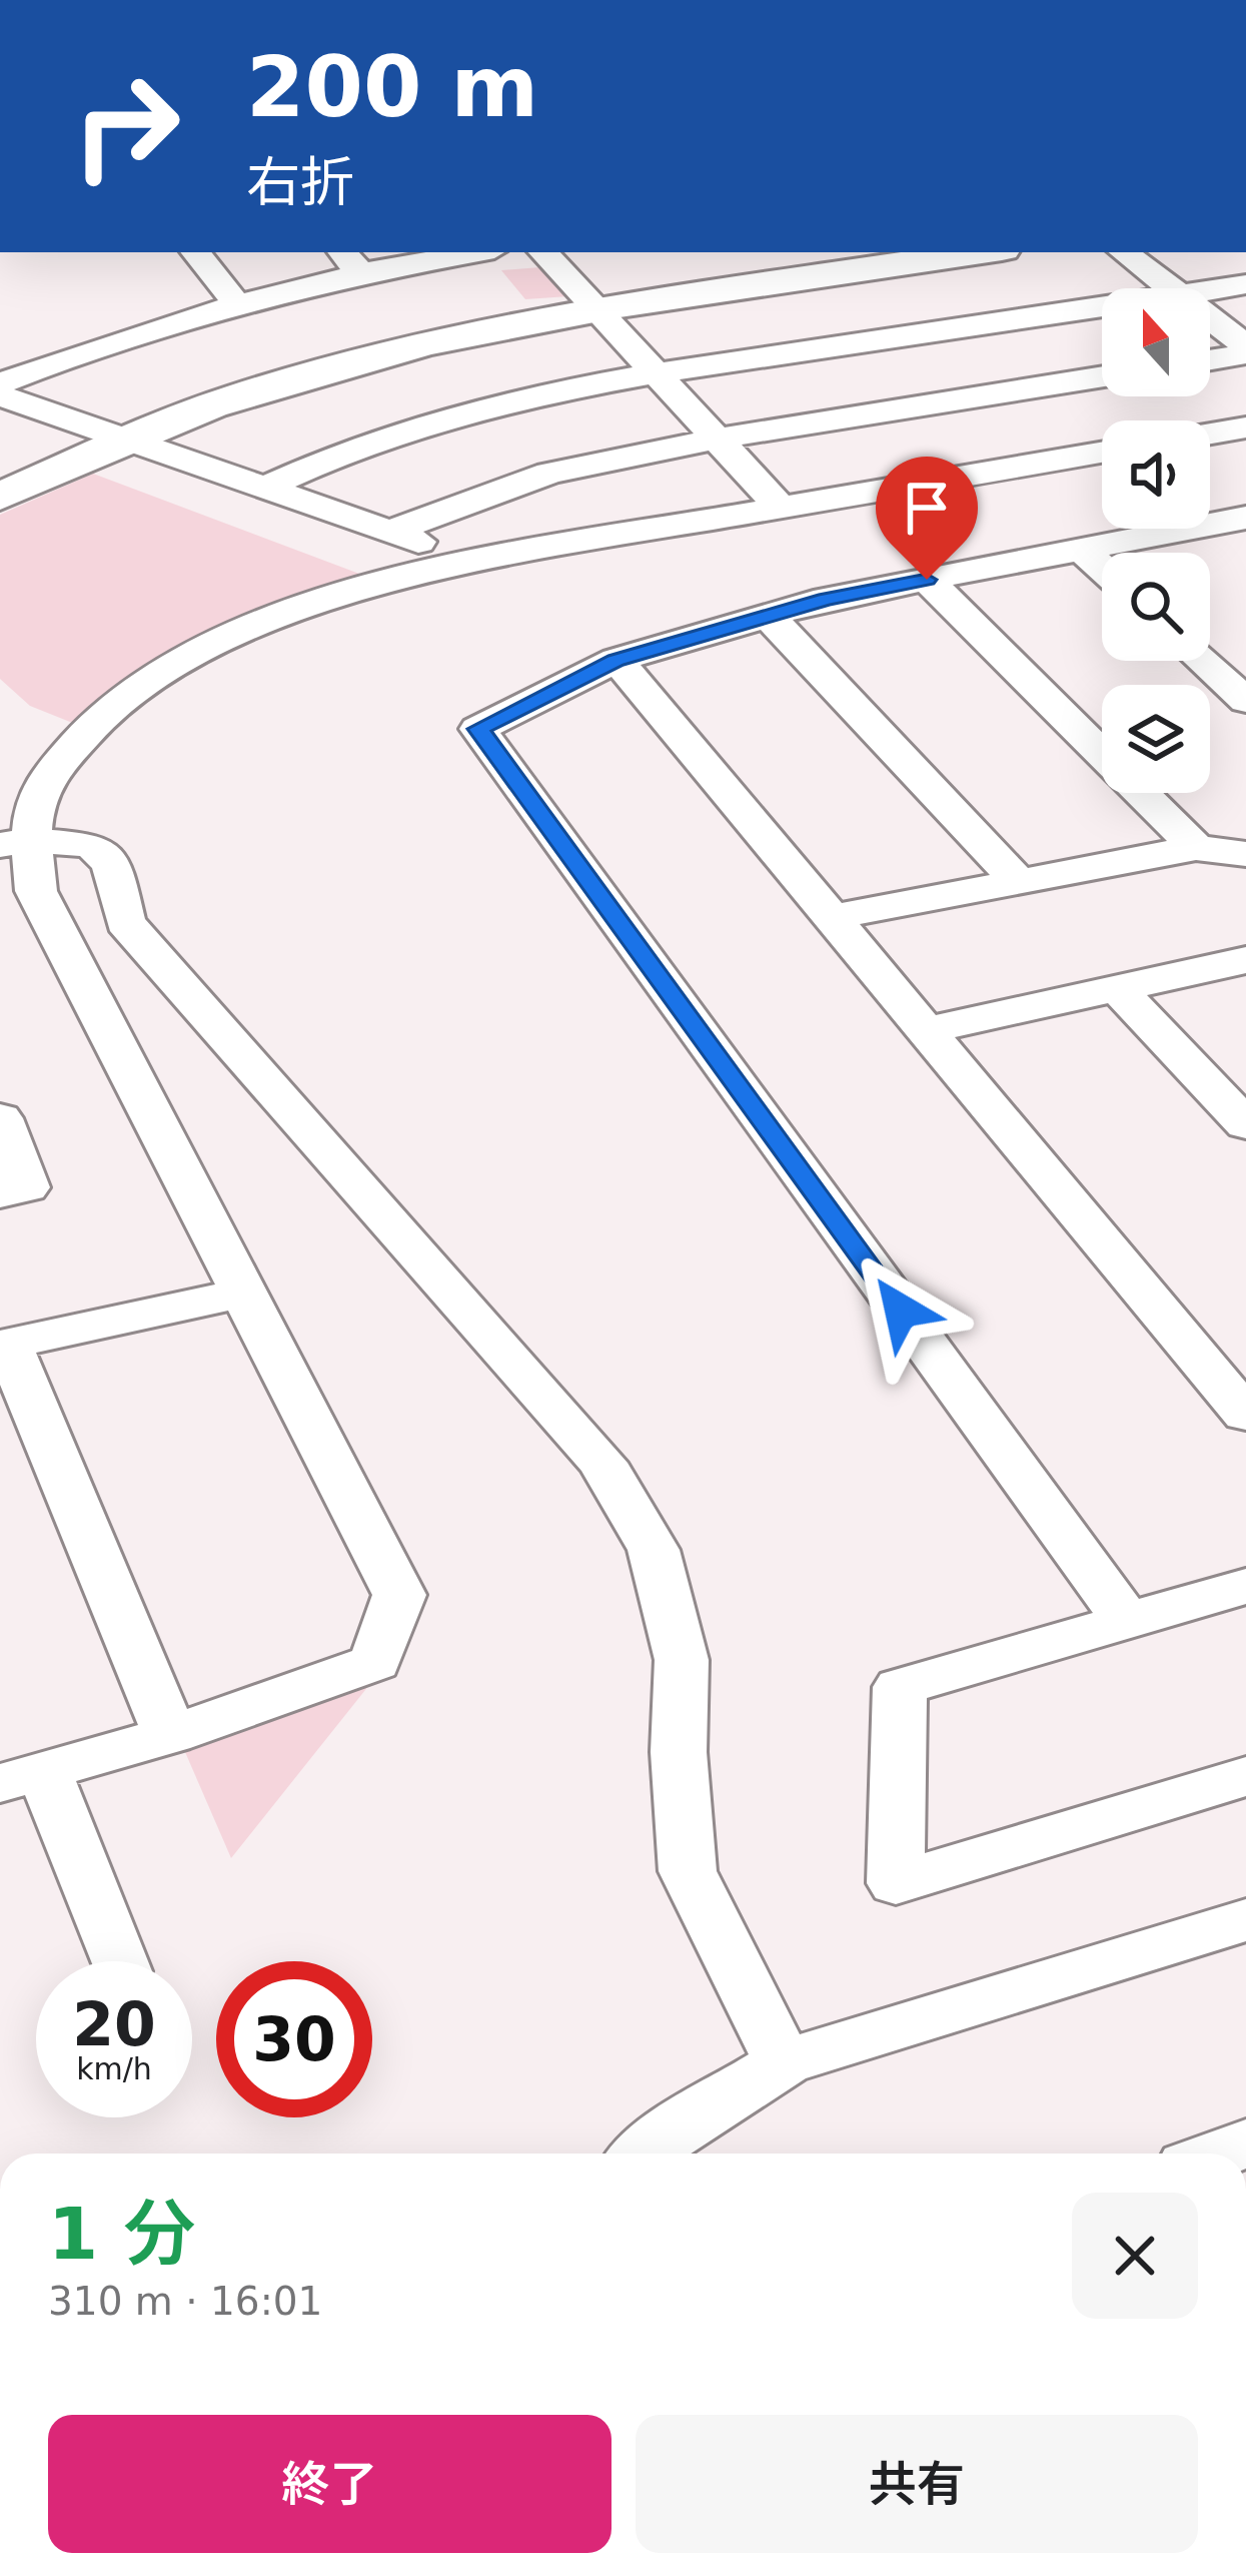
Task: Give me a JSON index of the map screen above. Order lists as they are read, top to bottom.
{
  "north": "top",
  "page": {
    "turn": ["200 m", "右折"],
    "speed": "20 km/h",
    "limit": "30",
    "heading": ["1 分", "310 m · 16:01"],
    "buttons": ["終了", "共有"]
  }
}
